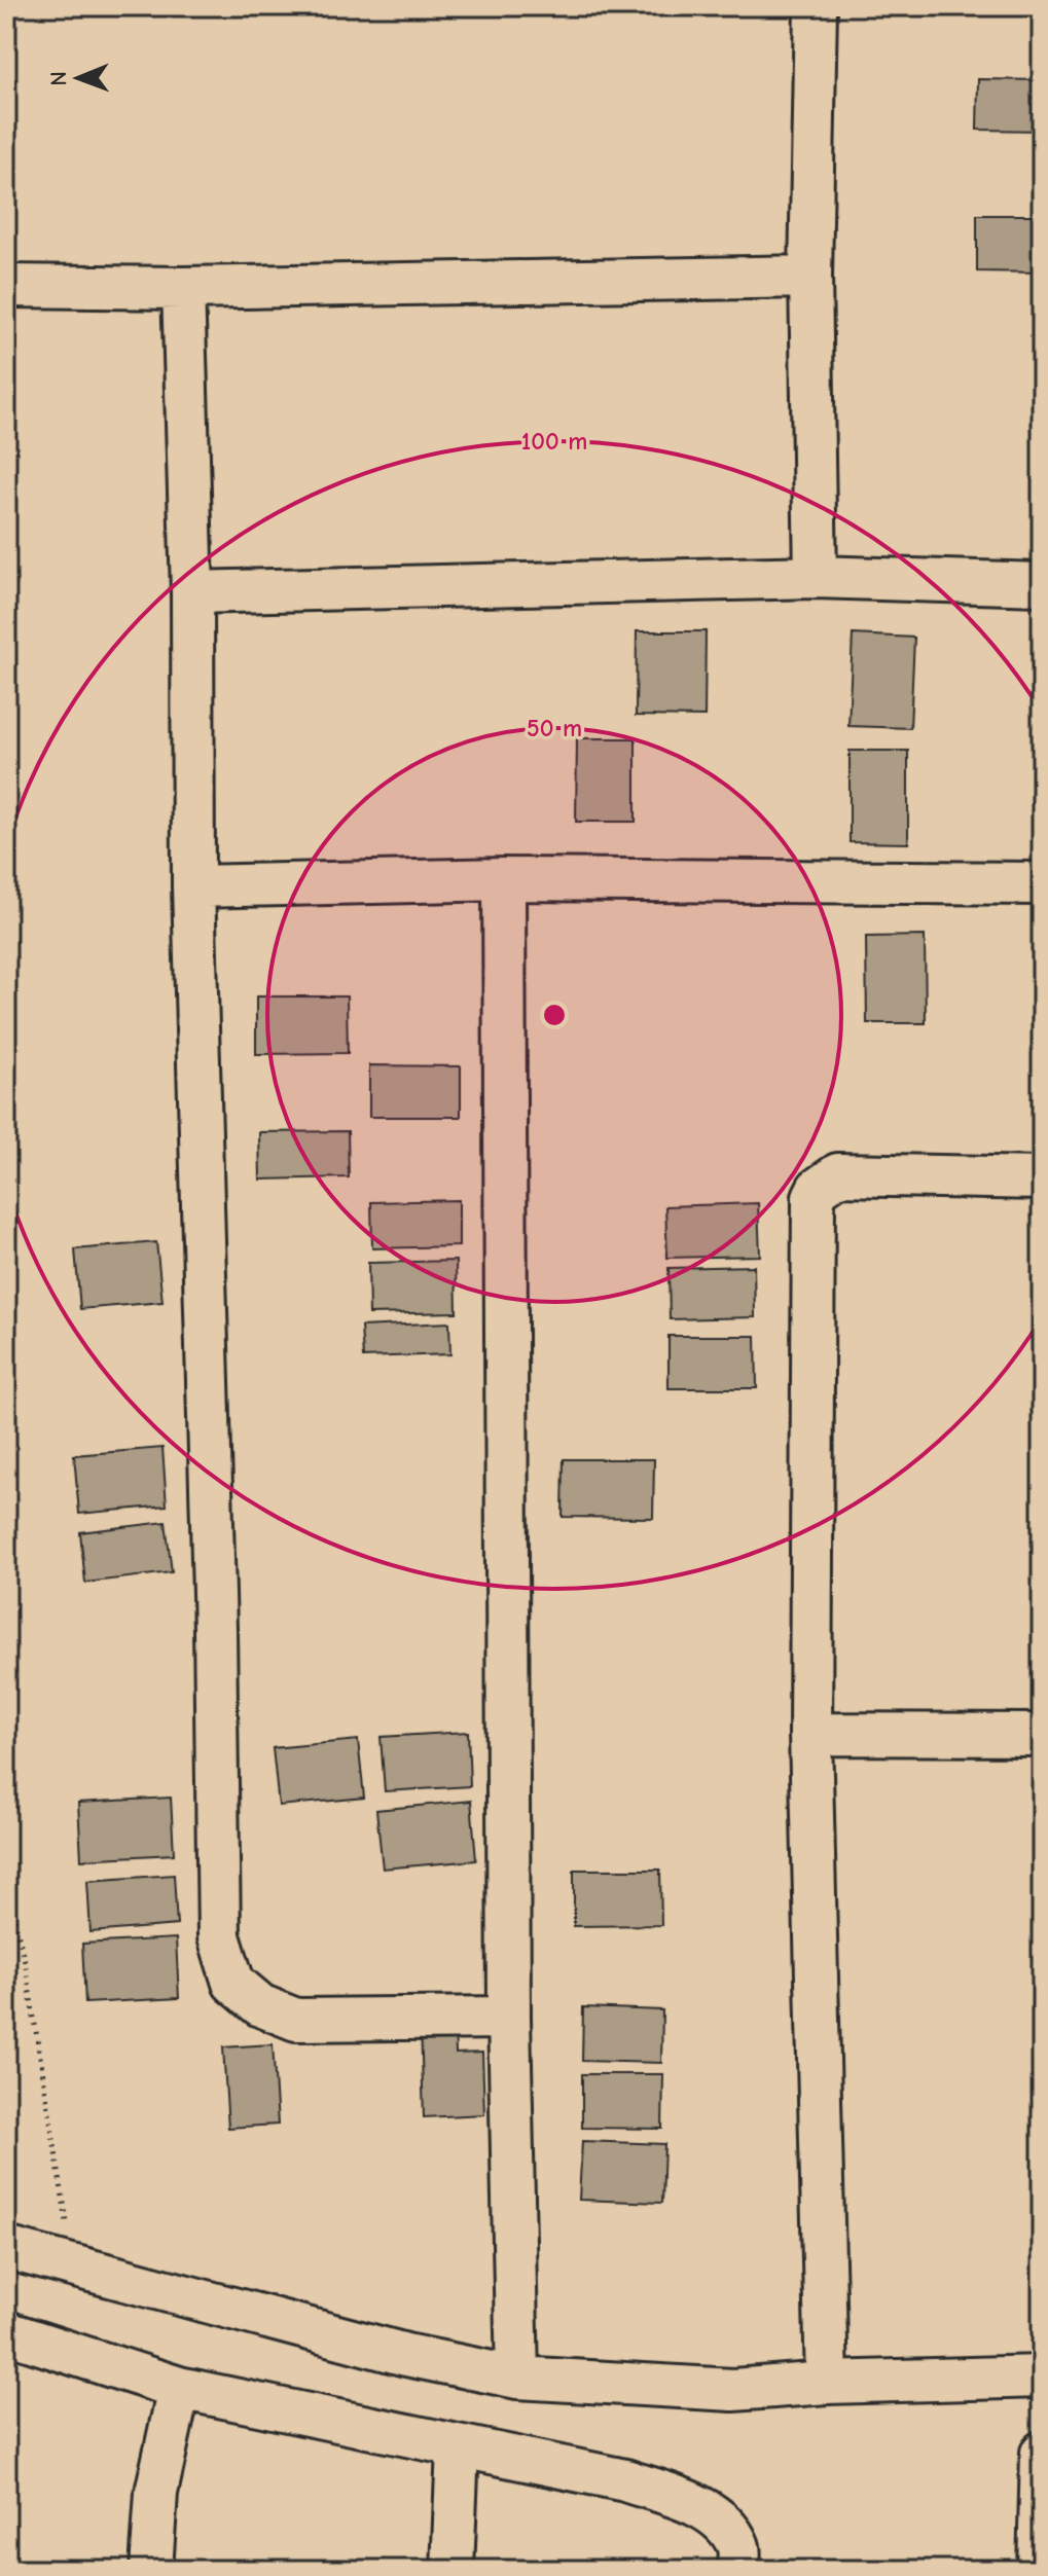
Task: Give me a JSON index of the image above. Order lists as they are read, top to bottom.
{
  "north": "left",
  "rings": ["100 m", "50 m"]
}
